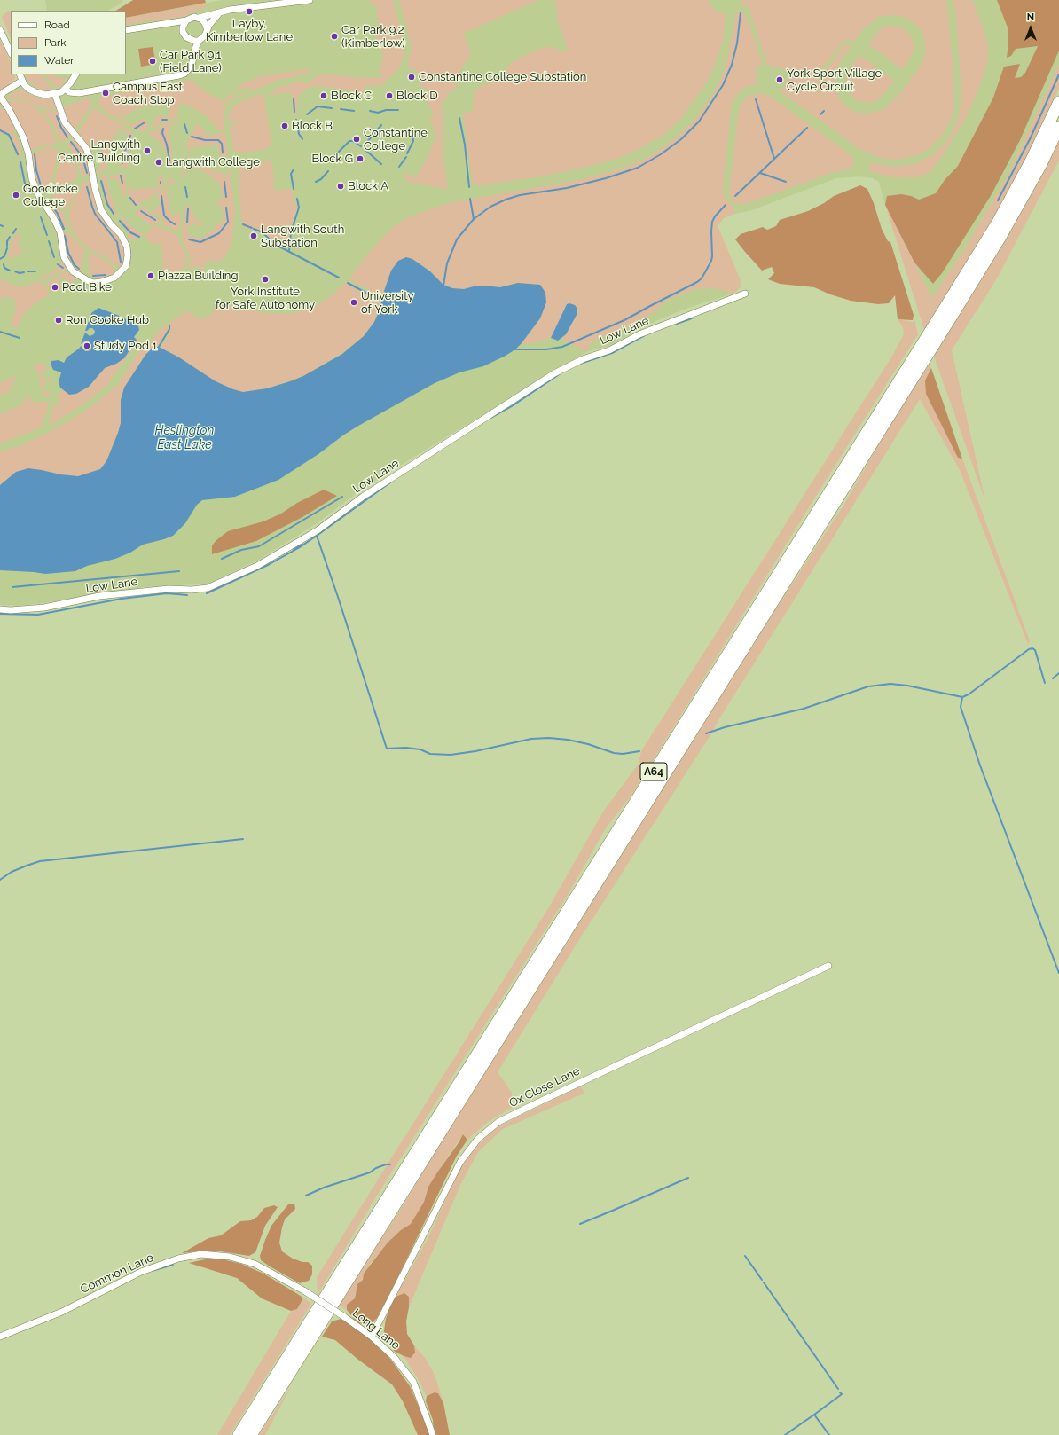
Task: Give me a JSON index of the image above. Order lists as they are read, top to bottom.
{
  "streets": {
    "highway": ["A64"],
    "street": [
      "Low Lane",
      "Ox Close Lane",
      "Common Lane",
      "Long Lane"
    ]
  },
  "crossings": [
    ["Ox Close Lane", "Long Lane"],
    ["Common Lane", "Long Lane"]
  ],
  "water": ["Heslington East Lake"],
  "places": [
    "Layby, Kimberlow Lane",
    "Car Park 9.2 (Kimberlow)",
    "Car Park 9.1 (Field Lane)",
    "Constantine College Substation",
    "York Sport Village Cycle Circuit",
    "Campus East Coach Stop",
    "Block C",
    "Block D",
    "Block B",
    "Constantine College",
    "Langwith Centre Building",
    "Block G",
    "Langwith College",
    "Block A",
    "Goodricke College",
    "Langwith South Substation",
    "Piazza Building",
    "York Institute for Safe Autonomy",
    "Pool Bike",
    "University of York",
    "Ron Cooke Hub",
    "Study Pod 1"
  ],
  "legend": ["Road", "Park", "Water"],
  "north": "top"
}
